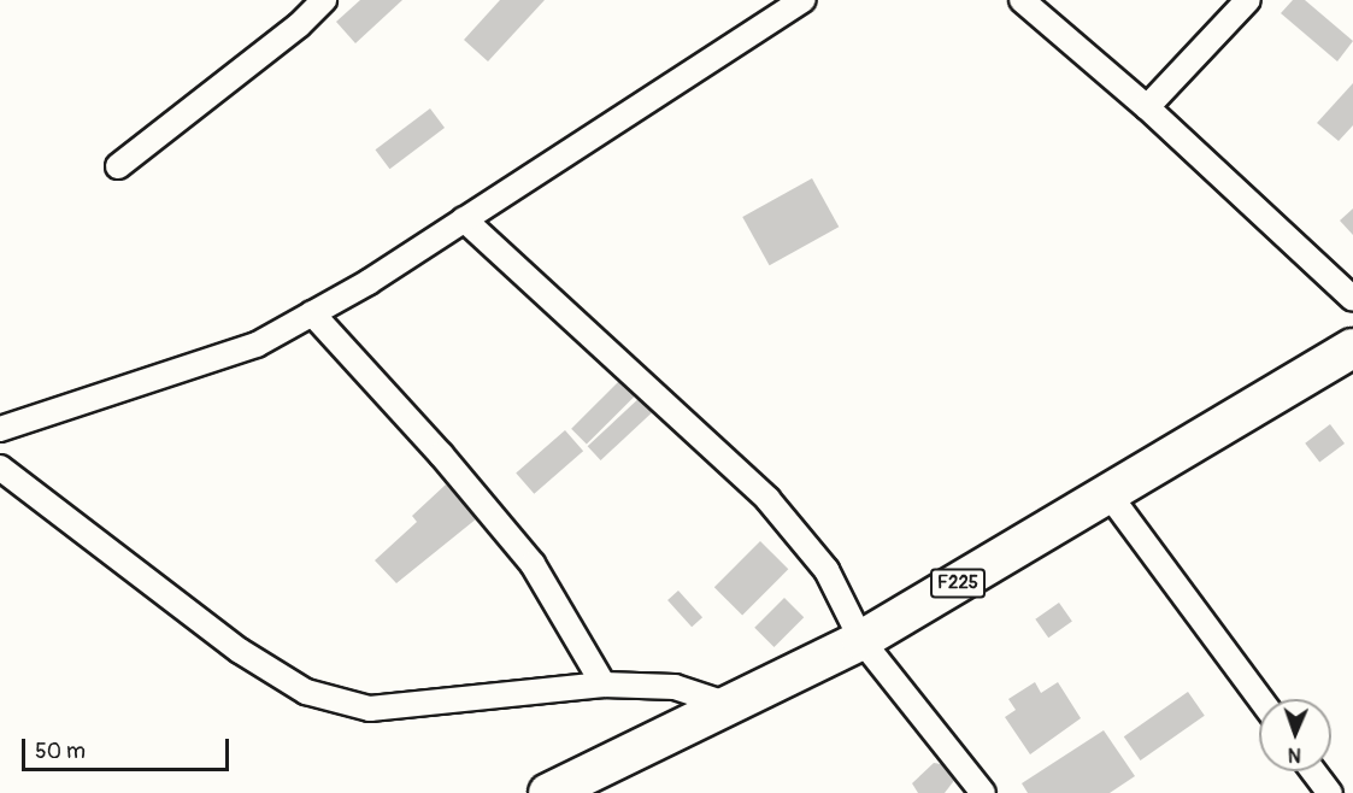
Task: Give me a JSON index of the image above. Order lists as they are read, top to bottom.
{
  "streets": {
    "main road": ["F225"]
  },
  "scale_bar": "50 m",
  "north": "bottom"
}
